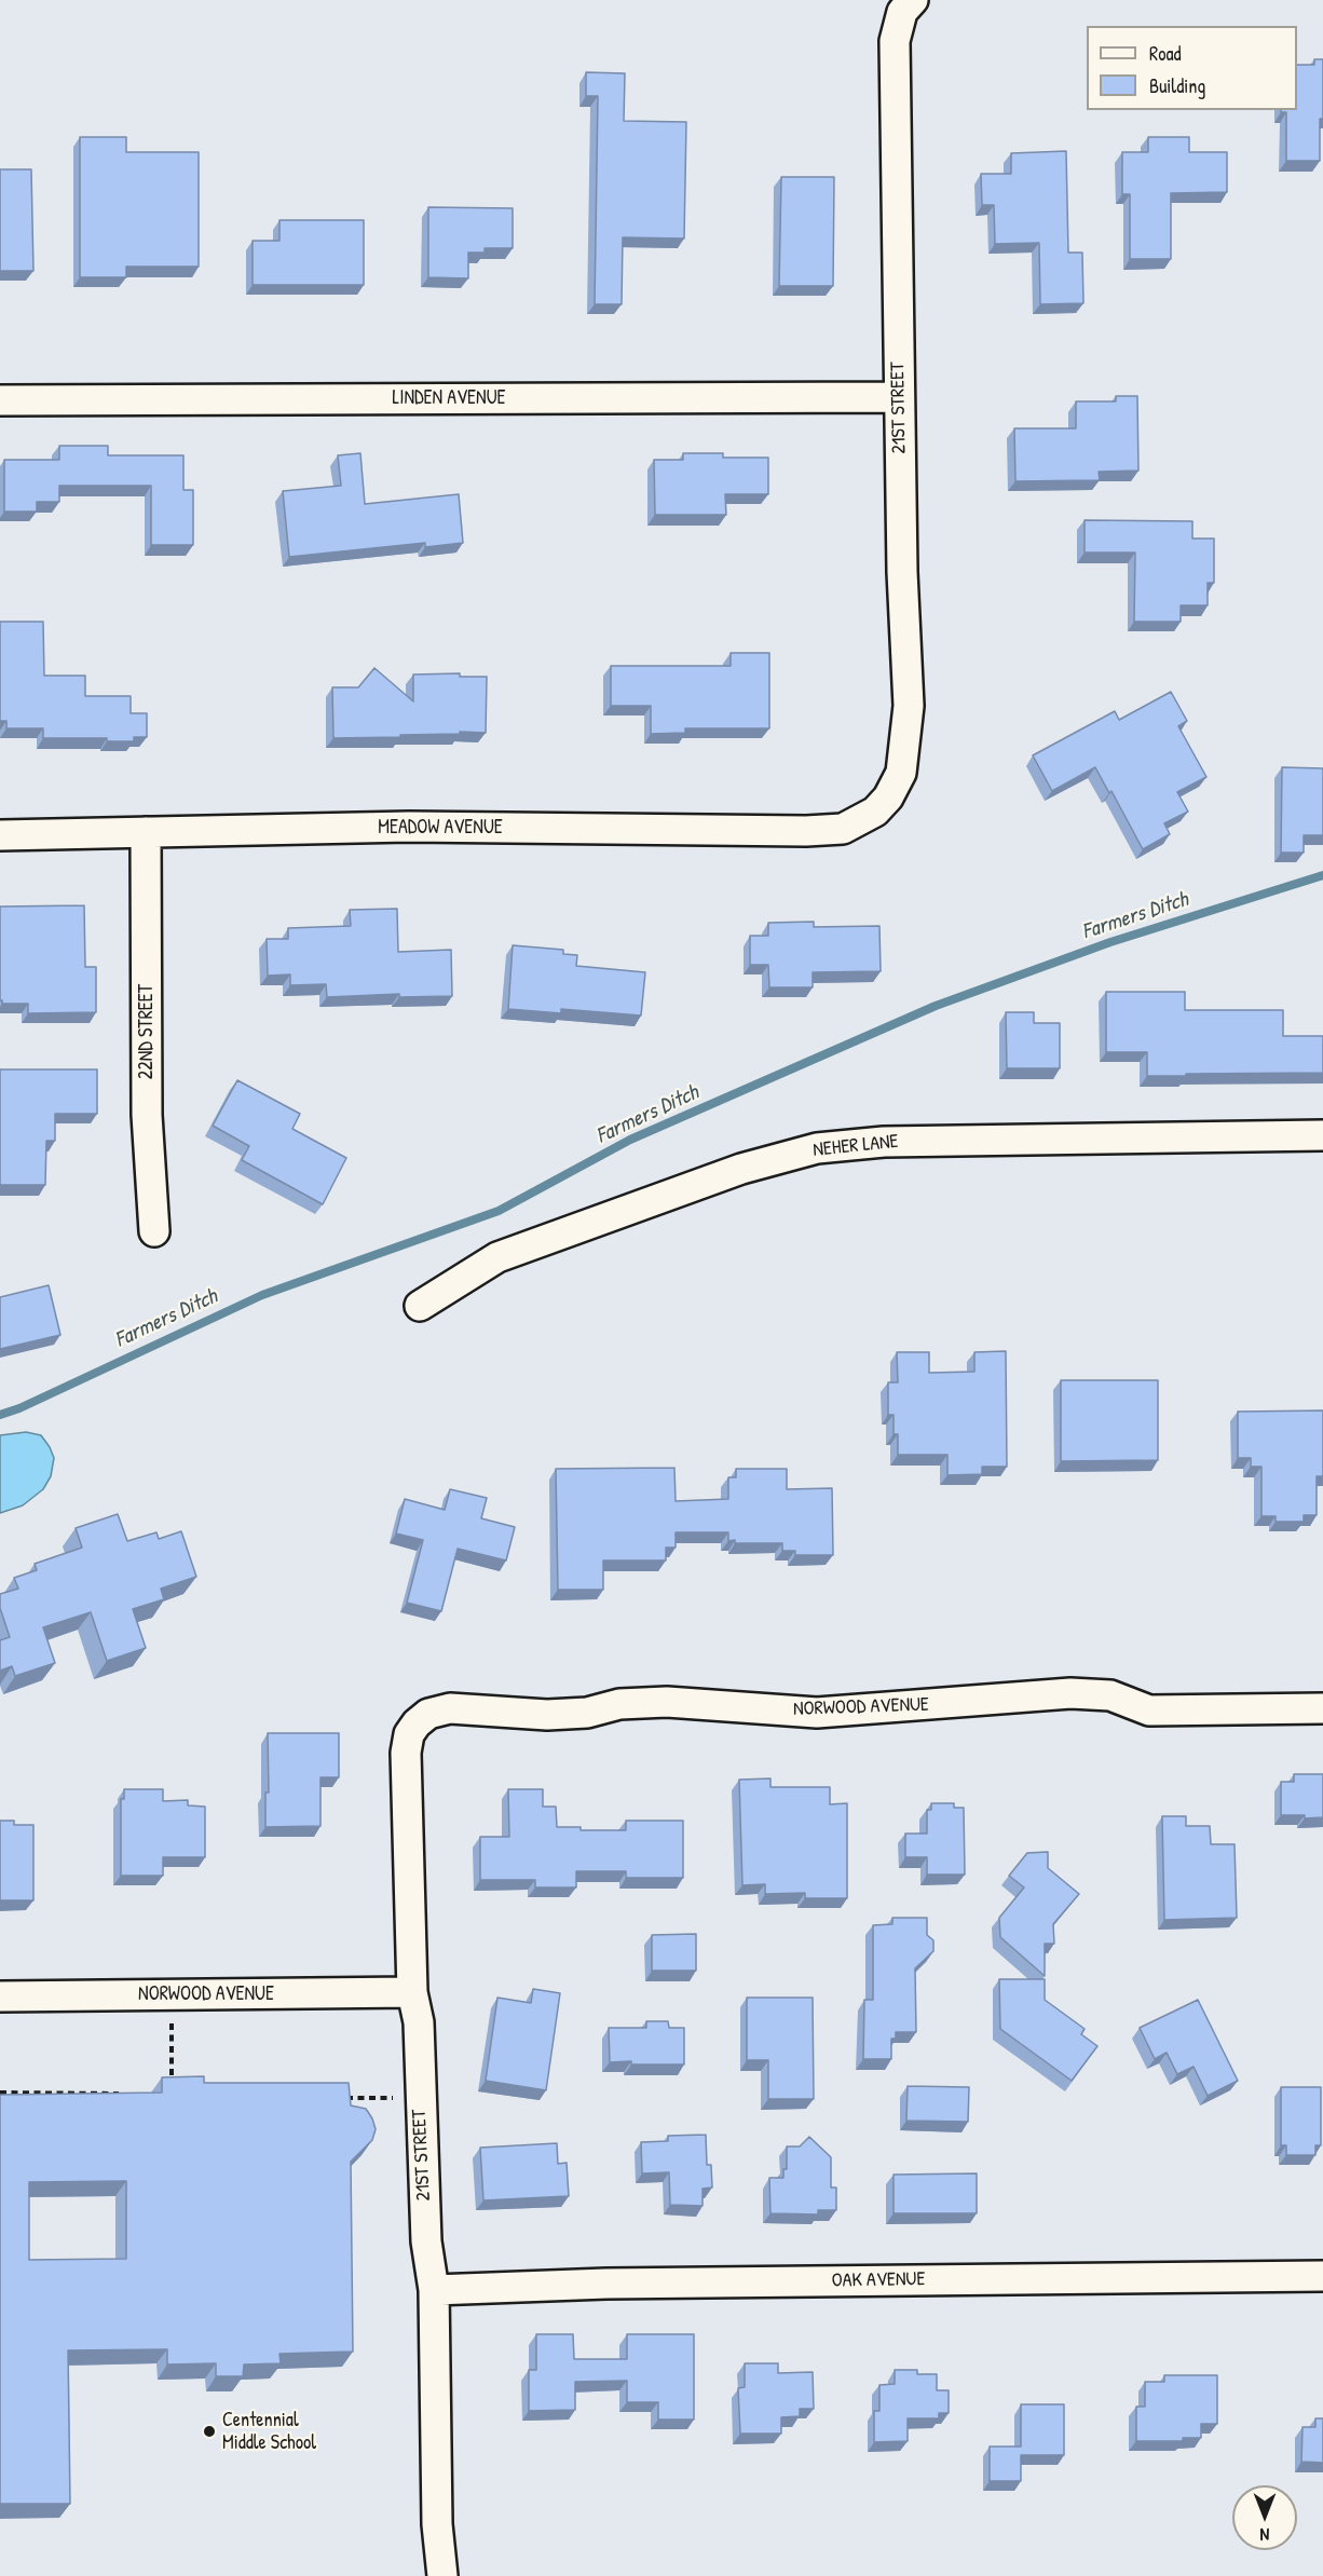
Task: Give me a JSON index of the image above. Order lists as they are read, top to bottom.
{
  "streets": {
    "street": [
      "LINDEN AVENUE",
      "21ST STREET",
      "MEADOW AVENUE",
      "22ND STREET",
      "NEHER LANE",
      "NORWOOD AVENUE",
      "OAK AVENUE"
    ]
  },
  "crossings": [
    ["LINDEN AVENUE", "21ST STREET"],
    ["21ST STREET", "MEADOW AVENUE"],
    ["21ST STREET", "NORWOOD AVENUE"],
    ["21ST STREET", "OAK AVENUE"],
    ["MEADOW AVENUE", "22ND STREET"]
  ],
  "water": ["Farmers Ditch"],
  "places": ["Centennial Middle School"],
  "legend": ["Road", "Building"],
  "north": "bottom"
}
